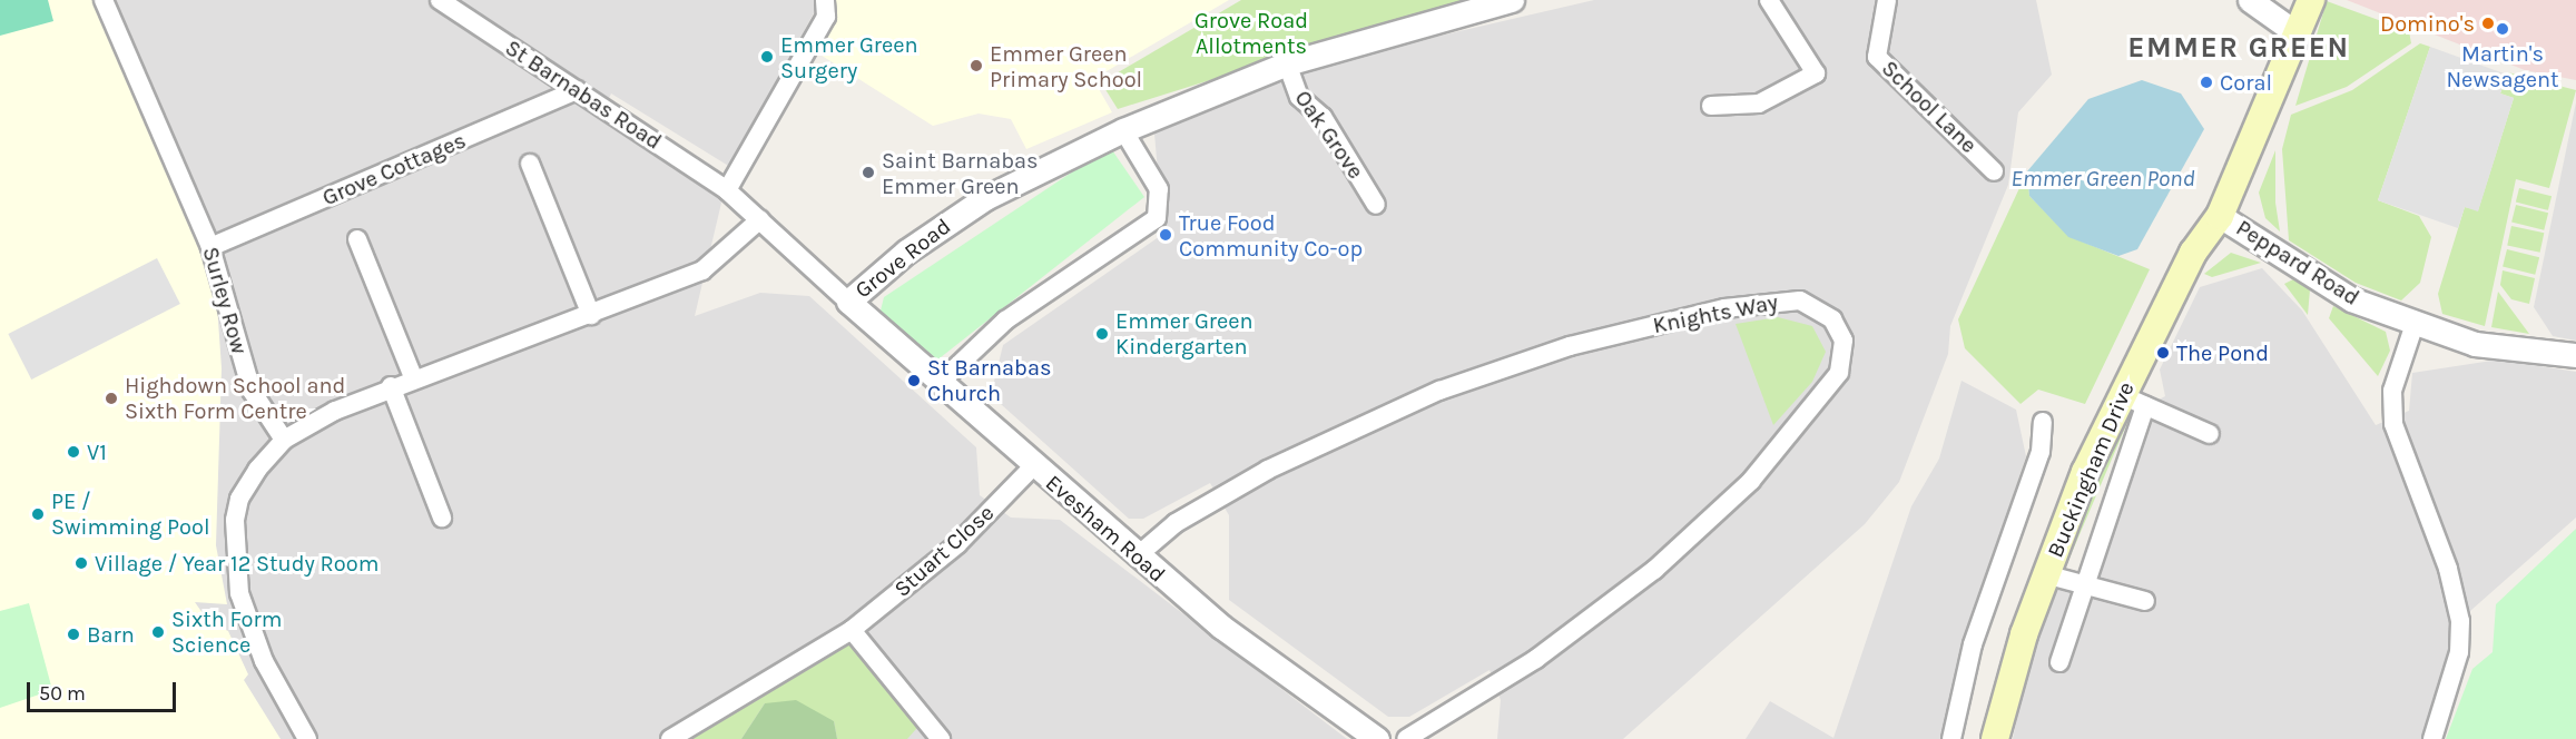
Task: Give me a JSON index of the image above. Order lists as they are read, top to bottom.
{
  "streets": {
    "main road": ["Peppard Road", "Buckingham Drive"],
    "street": [
      "St Barnabas Road",
      "School Lane",
      "Oak Grove",
      "Grove Cottages",
      "Grove Road",
      "Surley Row",
      "Knights Way",
      "Evesham Road",
      "Stuart Close"
    ]
  },
  "crossings": [
    ["St Barnabas Road", "Grove Cottages"],
    ["St Barnabas Road", "Grove Road"],
    ["Oak Grove", "Grove Road"],
    ["Grove Cottages", "Surley Row"],
    ["Grove Road", "Evesham Road"],
    ["Peppard Road", "Buckingham Drive"],
    ["Knights Way", "Evesham Road"],
    ["Evesham Road", "Stuart Close"]
  ],
  "districts": ["EMMER GREEN"],
  "water": ["Emmer Green Pond"],
  "parks": ["Grove Road Allotments"],
  "places": [
    "Domino's",
    "Martin's Newsagent",
    "Emmer Green Surgery",
    "Emmer Green Primary School",
    "Coral",
    "Saint Barnabas Emmer Green",
    "True Food Community Co-op",
    "Emmer Green Kindergarten",
    "The Pond",
    "St Barnabas Church",
    "Highdown School and Sixth Form Centre",
    "V1",
    "PE / Swimming Pool",
    "Village / Year 12 Study Room",
    "Sixth Form Science",
    "Barn"
  ],
  "scale_bar": "50 m"
}
